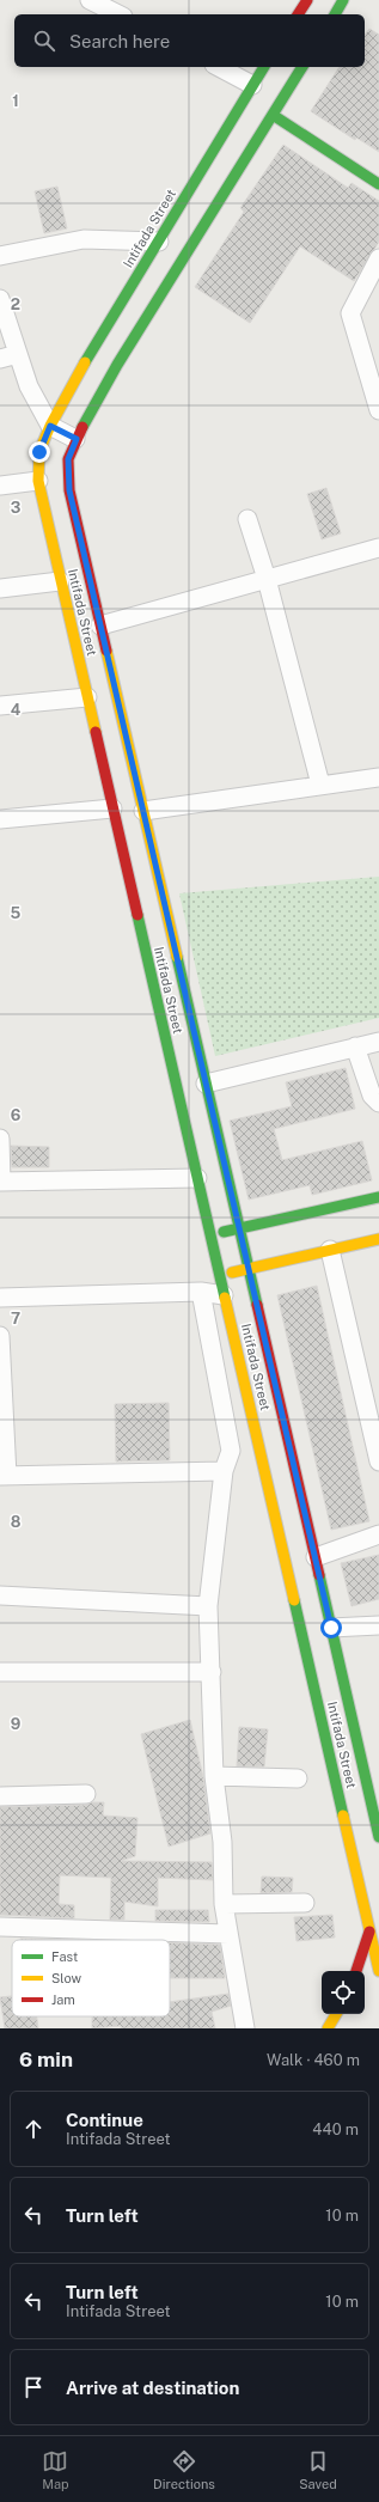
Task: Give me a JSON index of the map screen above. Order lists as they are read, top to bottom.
{
  "streets": {
    "main road": ["Intifada Street"]
  },
  "legend": ["Fast", "Slow", "Jam"],
  "page": {
    "search": "Search here",
    "heading": ["6 min", "Walk · 460 m"],
    "list": [
      ["Continue", "Intifada Street", "440 m"],
      ["Turn left", "10 m"],
      ["Turn left", "Intifada Street", "10 m"],
      "Arrive at destination"
    ],
    "nav": ["Map", "Directions", "Saved"]
  },
  "grid": {
    "rows": [
      "1",
      "2",
      "3",
      "4",
      "5",
      "6",
      "7",
      "8",
      "9"
    ]
  }
}
